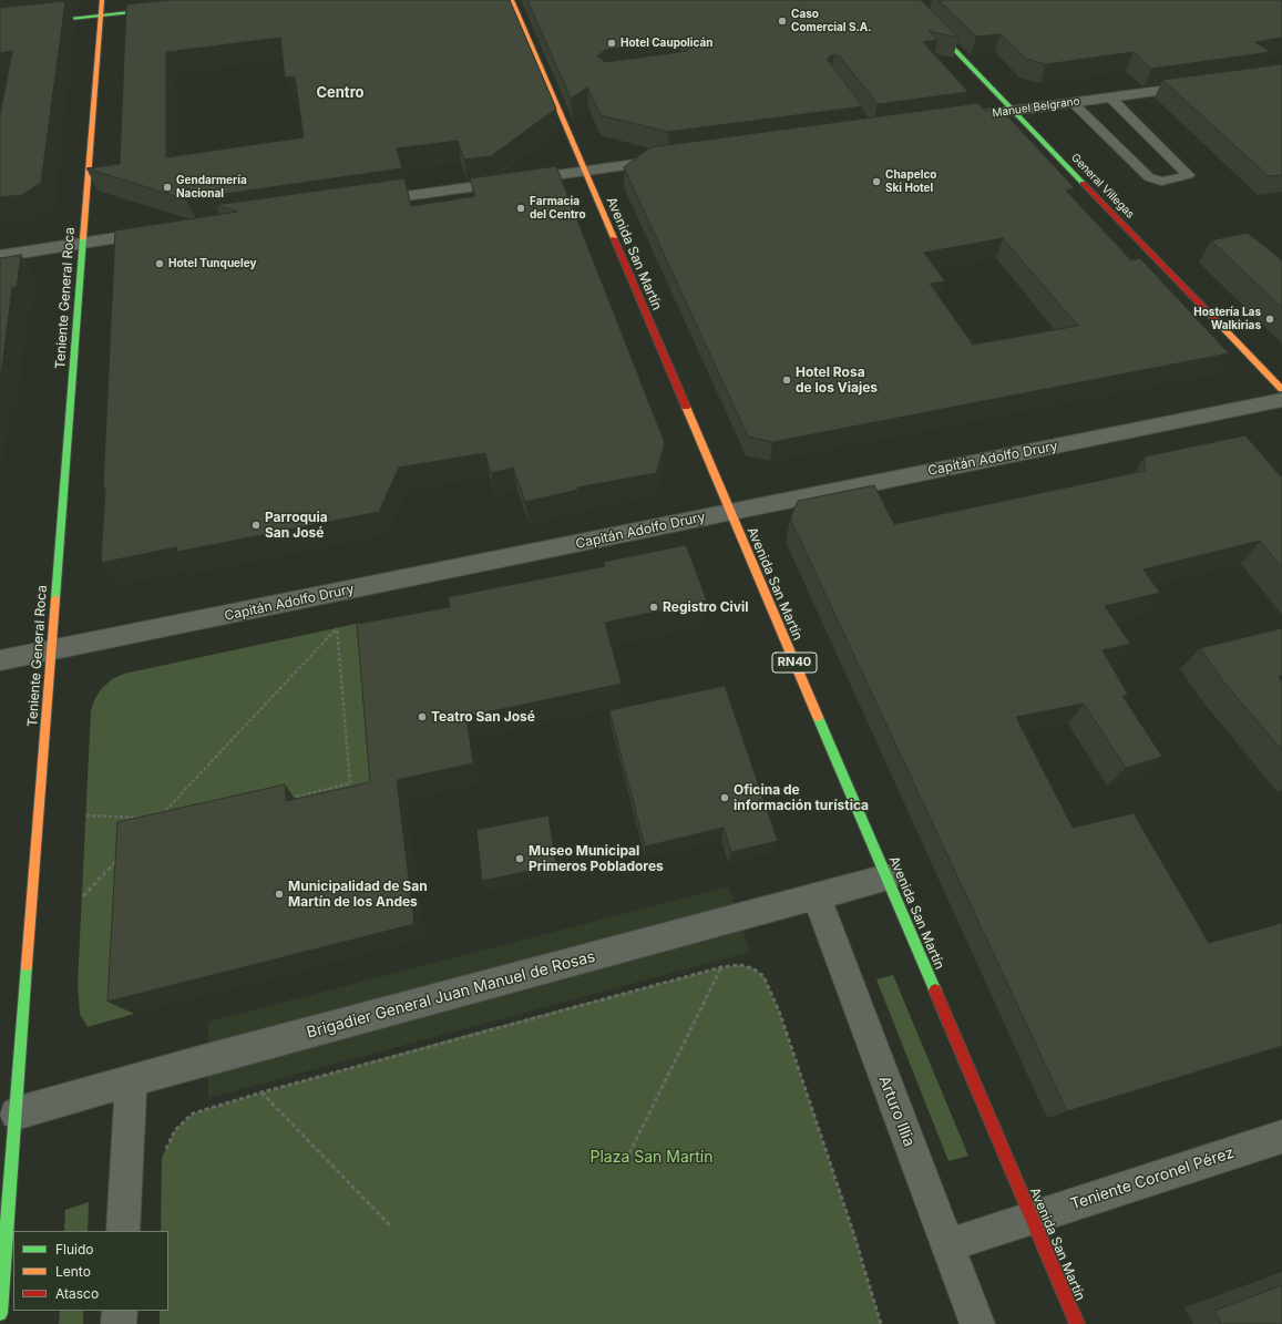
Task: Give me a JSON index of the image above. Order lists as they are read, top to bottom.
{
  "streets": {
    "main road": [
      "General Villegas",
      "Avenida San Martín",
      "Teniente General Roca",
      "RN40"
    ],
    "street": [
      "Manuel Belgrano",
      "Capitán Adolfo Drury",
      "Brigadier General Juan Manuel de Rosas",
      "Arturo Illia",
      "Teniente Coronel Pérez"
    ]
  },
  "crossings": [
    ["Manuel Belgrano", "General Villegas"],
    ["Avenida San Martín", "Capitán Adolfo Drury"],
    ["Avenida San Martín", "Brigadier General Juan Manuel de Rosas"],
    ["Avenida San Martín", "Teniente Coronel Pérez"],
    ["Teniente General Roca", "Capitán Adolfo Drury"],
    ["Teniente General Roca", "Brigadier General Juan Manuel de Rosas"],
    ["Brigadier General Juan Manuel de Rosas", "Arturo Illia"],
    ["Arturo Illia", "Teniente Coronel Pérez"]
  ],
  "districts": ["Centro"],
  "parks": ["Plaza San Martín"],
  "places": [
    "Caso Comercial S.A.",
    "Hotel Caupolicán",
    "Chapelco Ski Hotel",
    "Gendarmería Nacional",
    "Farmacia del Centro",
    "Hotel Tunqueley",
    "Hostería Las Walkirias",
    "Hotel Rosa de los Viajes",
    "Parroquia San José",
    "Registro Civil",
    "Teatro San José",
    "Oficina de información turística",
    "Museo Municipal Primeros Pobladores",
    "Municipalidad de San Martín de los Andes"
  ],
  "legend": ["Fluido", "Lento", "Atasco"]
}
